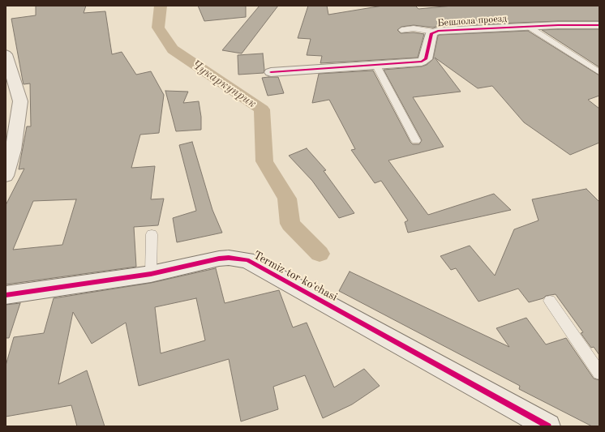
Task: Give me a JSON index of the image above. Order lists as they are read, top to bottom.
{
  "streets": {
    "street": ["Бешлола проезд", "Termiz tor koʻchasi"]
  },
  "water": ["Чукаркуприк"]
}
